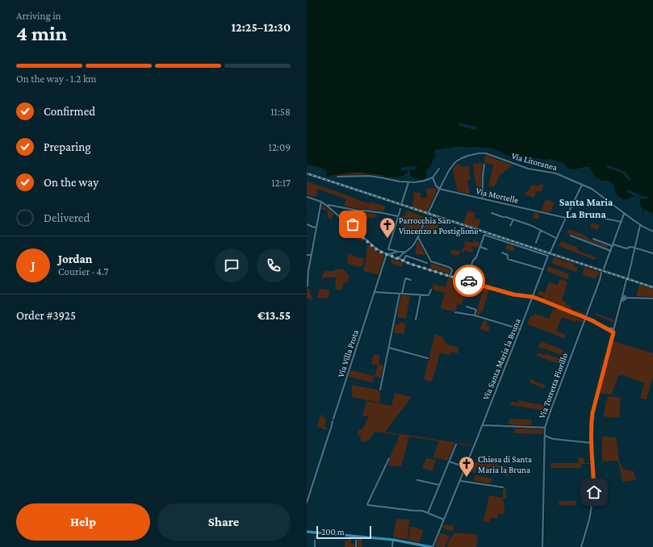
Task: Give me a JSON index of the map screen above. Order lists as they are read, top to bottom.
{
  "streets": {
    "street": [
      "Via Litoranea",
      "Via Mortelle",
      "Via Villa Prota",
      "Via Santa Maria la Bruna",
      "Via Torretta Fiorillo"
    ]
  },
  "crossings": [
    ["Via Litoranea", "Via Mortelle"]
  ],
  "districts": ["Santa Maria La Bruna"],
  "places": {
    "church": ["Parrocchia San Vincenzo a Postiglione", "Chiesa di Santa Maria la Bruna"]
  },
  "scale_bar": "200 m",
  "page": {
    "heading": ["4 min", "Arriving in", "12:25–12:30"],
    "panel": [
      "Jordan",
      "Courier · 4.7",
      "Order #3925",
      "€13.55"
    ],
    "bar": "On the way · 1.2 km",
    "list": [
      ["Confirmed", "11:58"],
      ["Preparing", "12:09"],
      ["On the way", "12:17"],
      "Delivered"
    ],
    "round": "J",
    "buttons": ["Help", "Share"],
    "scale": "200 m"
  }
}
